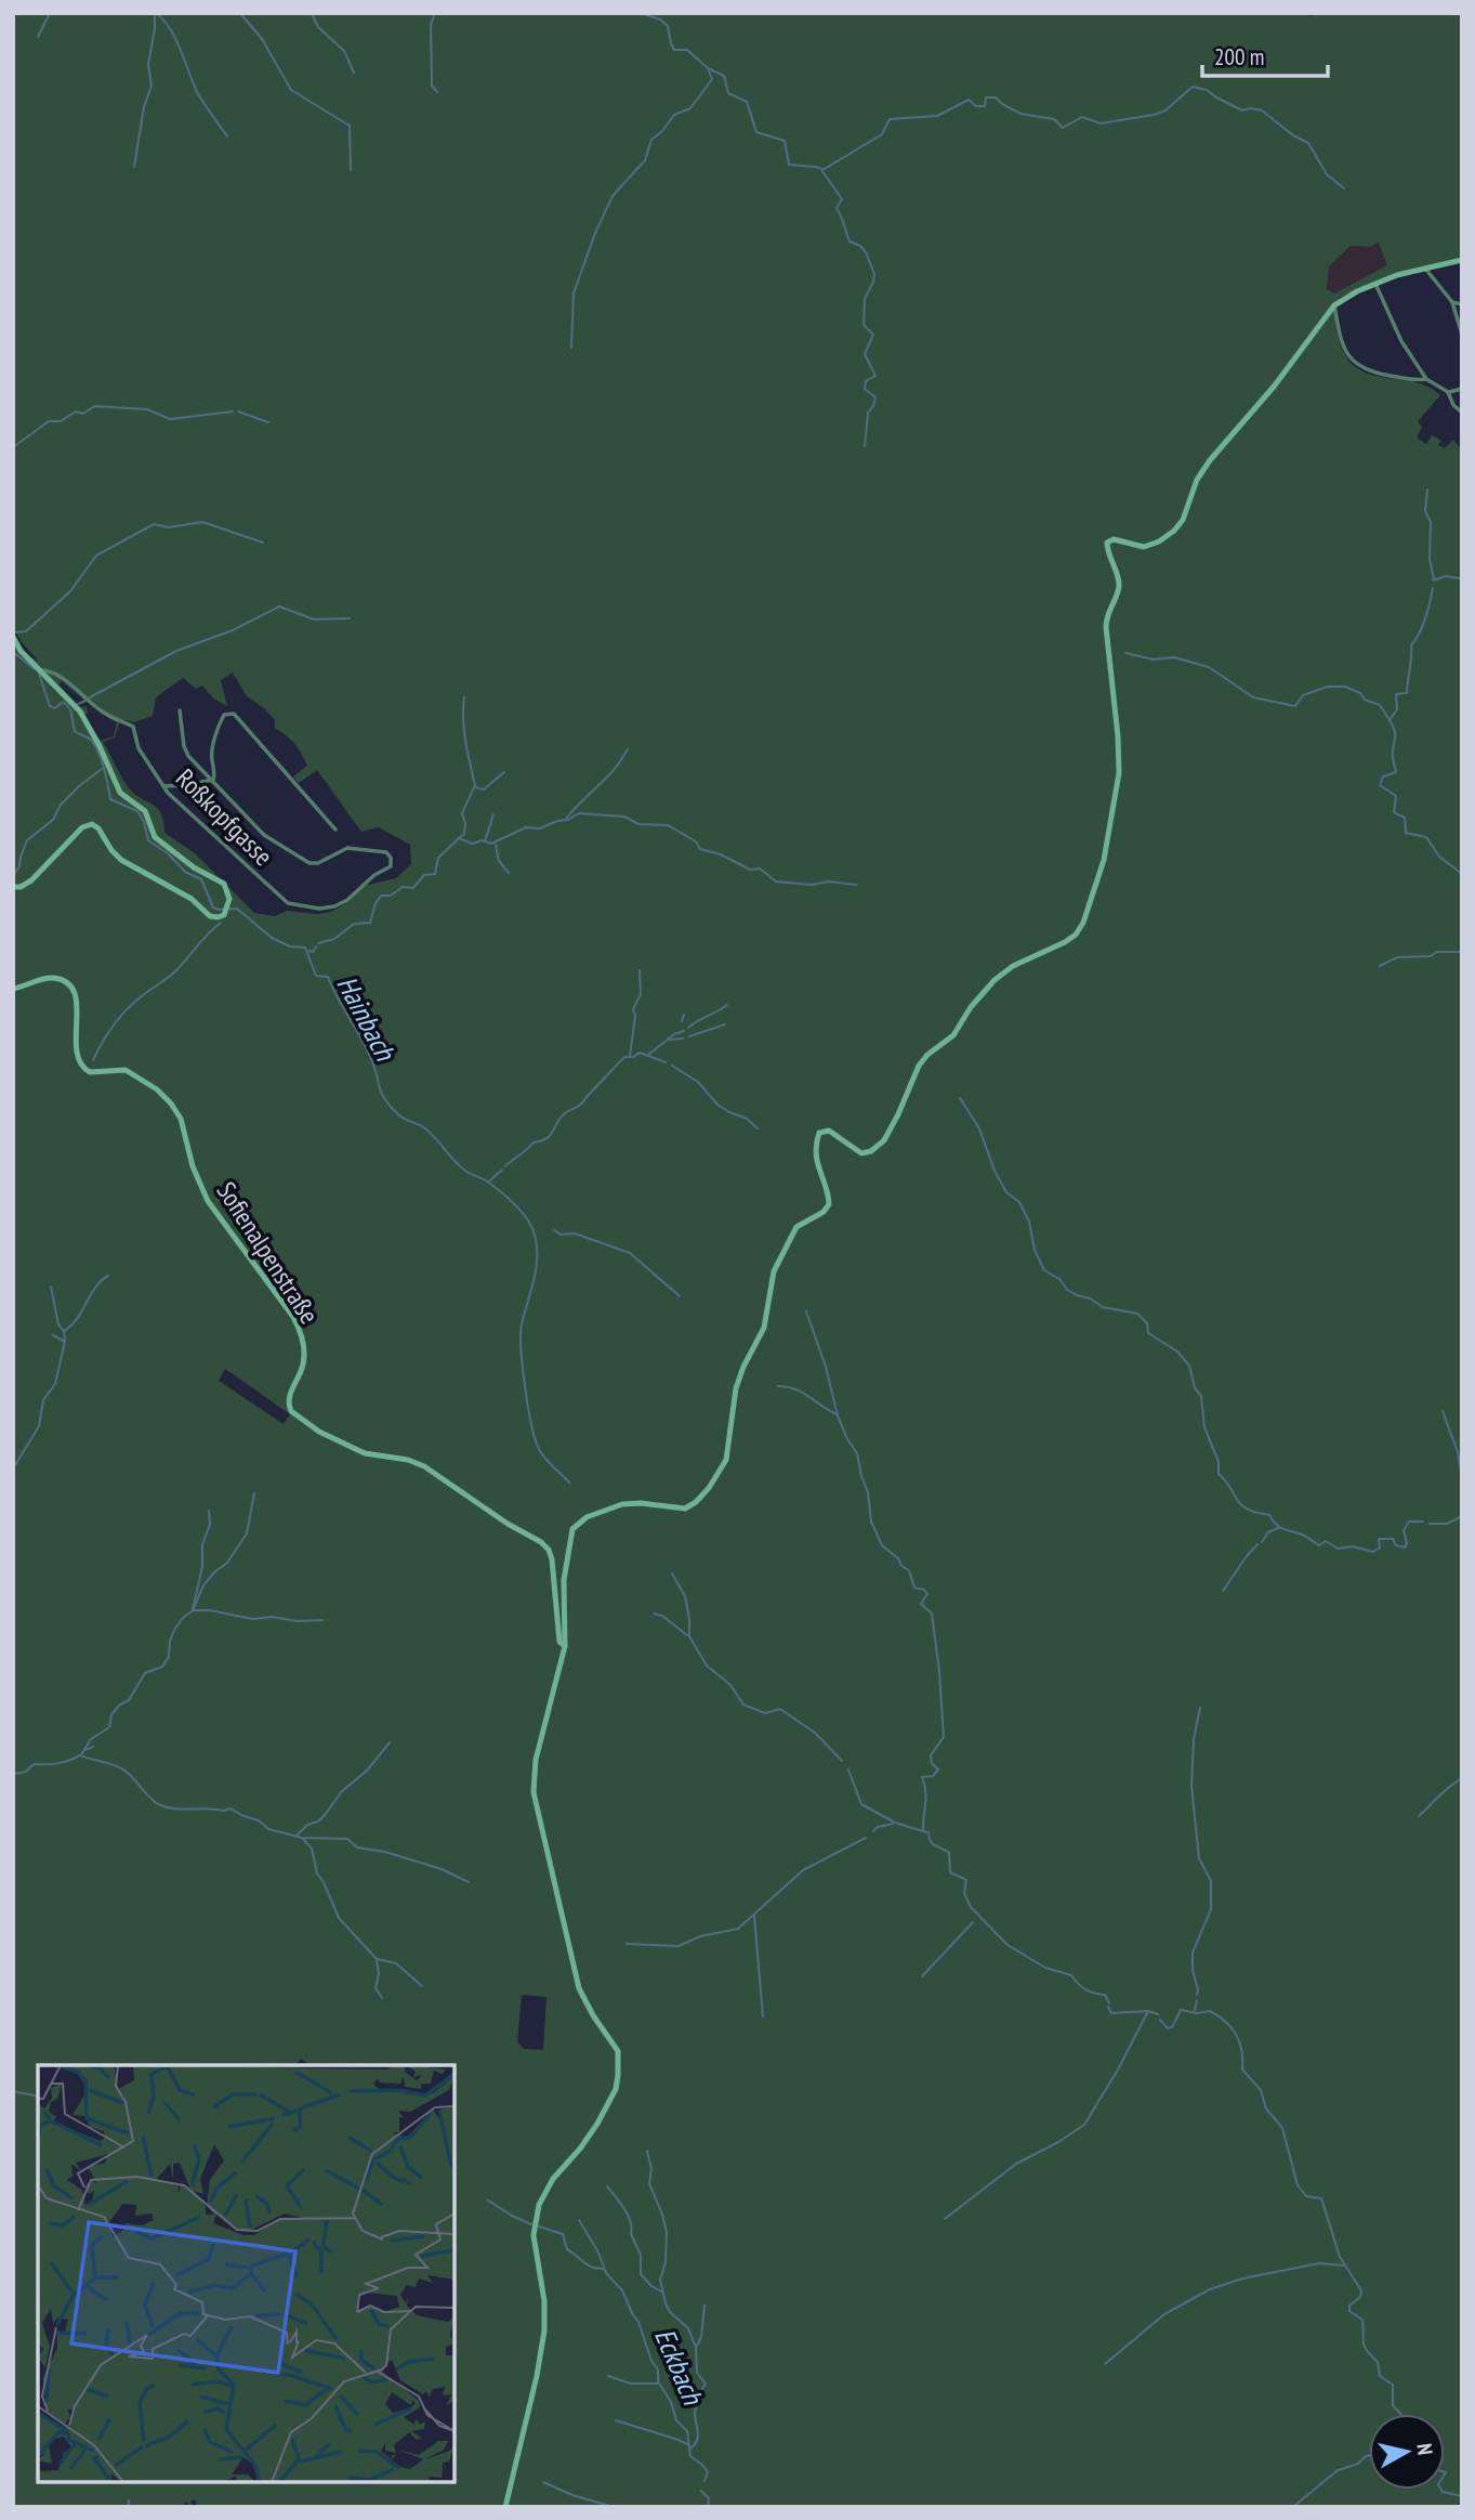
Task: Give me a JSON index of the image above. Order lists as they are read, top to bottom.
{
  "streets": {
    "main road": ["Sofienalpenstraße"],
    "street": ["Roßkopfgasse"]
  },
  "water": ["Hainbach", "Eckbach"],
  "scale_bar": "200 m",
  "north": "right"
}
